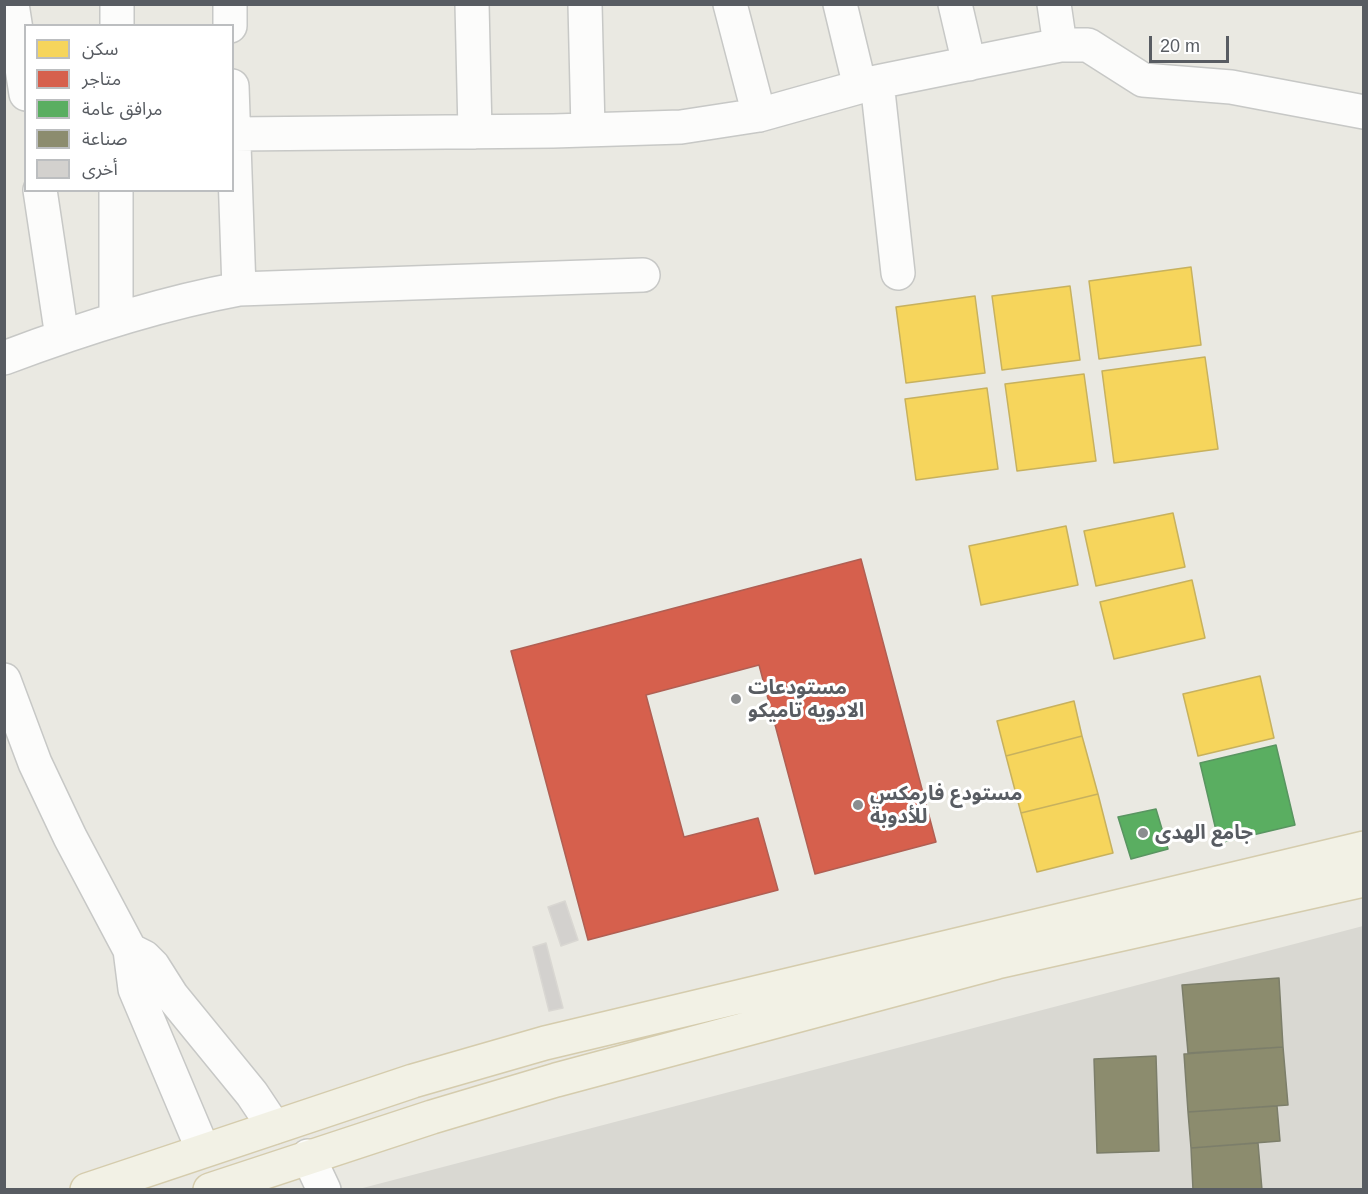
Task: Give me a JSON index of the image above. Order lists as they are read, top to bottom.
{
  "places": ["مستودعات الادويه تاميكو", "مستودع فارمكس للأدوبة", "جامع الهدى"],
  "legend": [
    "سكن",
    "متاجر",
    "مرافق عامة",
    "صناعة",
    "أخرى"
  ],
  "scale_bar": "20 m"
}
